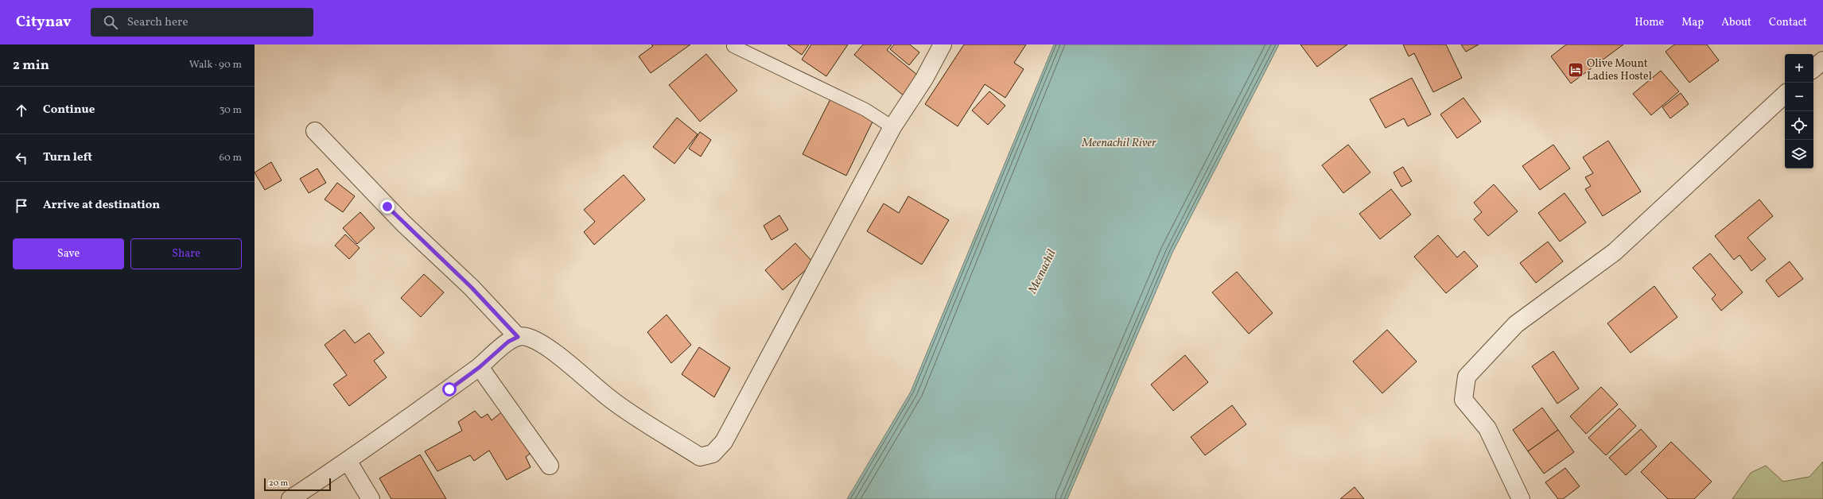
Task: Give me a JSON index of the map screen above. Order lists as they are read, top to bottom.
{
  "water": ["Meenachil River", "Meenachil"],
  "places": {
    "hotel": ["Olive Mount Ladies Hostel"]
  },
  "scale_bar": "20 m",
  "page": {
    "header": "Citynav",
    "search": "Search here",
    "nav": [
      "Home",
      "Map",
      "About",
      "Contact"
    ],
    "heading": ["2 min", "Walk · 90 m"],
    "map_buttons": ["+", "−"],
    "list": [
      ["Continue", "30 m"],
      ["Turn left", "60 m"],
      "Arrive at destination"
    ],
    "buttons": ["Save", "Share"],
    "scale": "20 m"
  }
}
